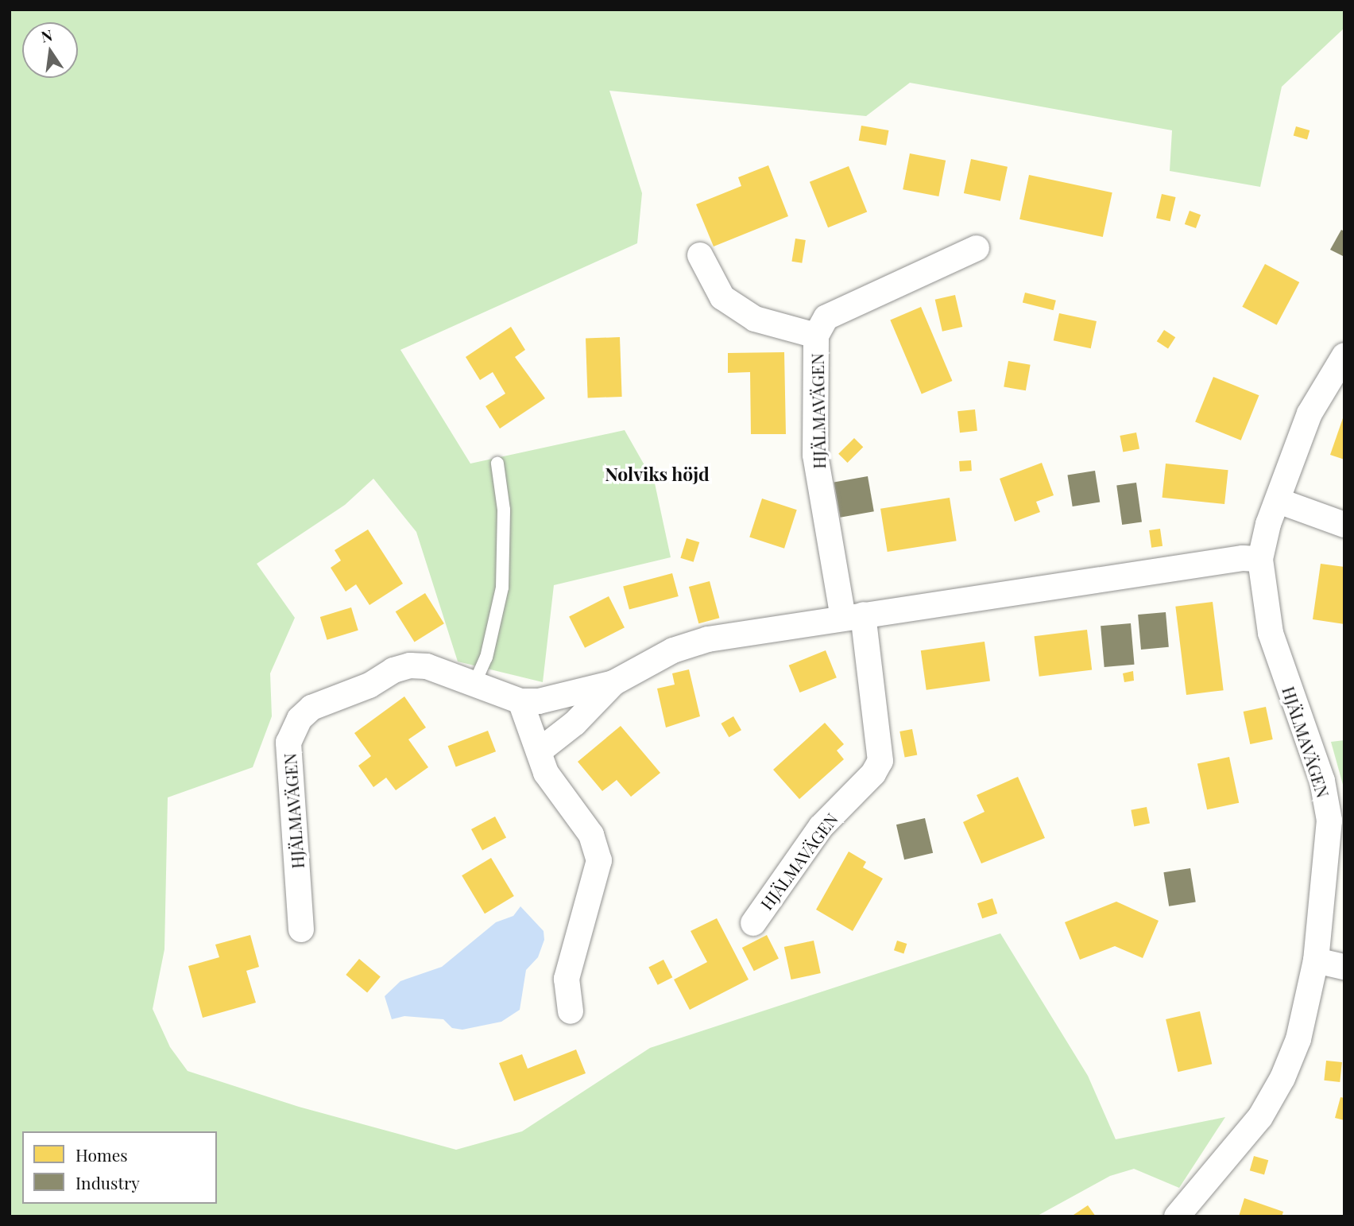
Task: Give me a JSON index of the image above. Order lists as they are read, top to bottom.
{
  "streets": {
    "street": ["HJÄLMAVÄGEN"]
  },
  "districts": ["Nolviks höjd"],
  "legend": ["Homes", "Industry"],
  "north": "top"
}
